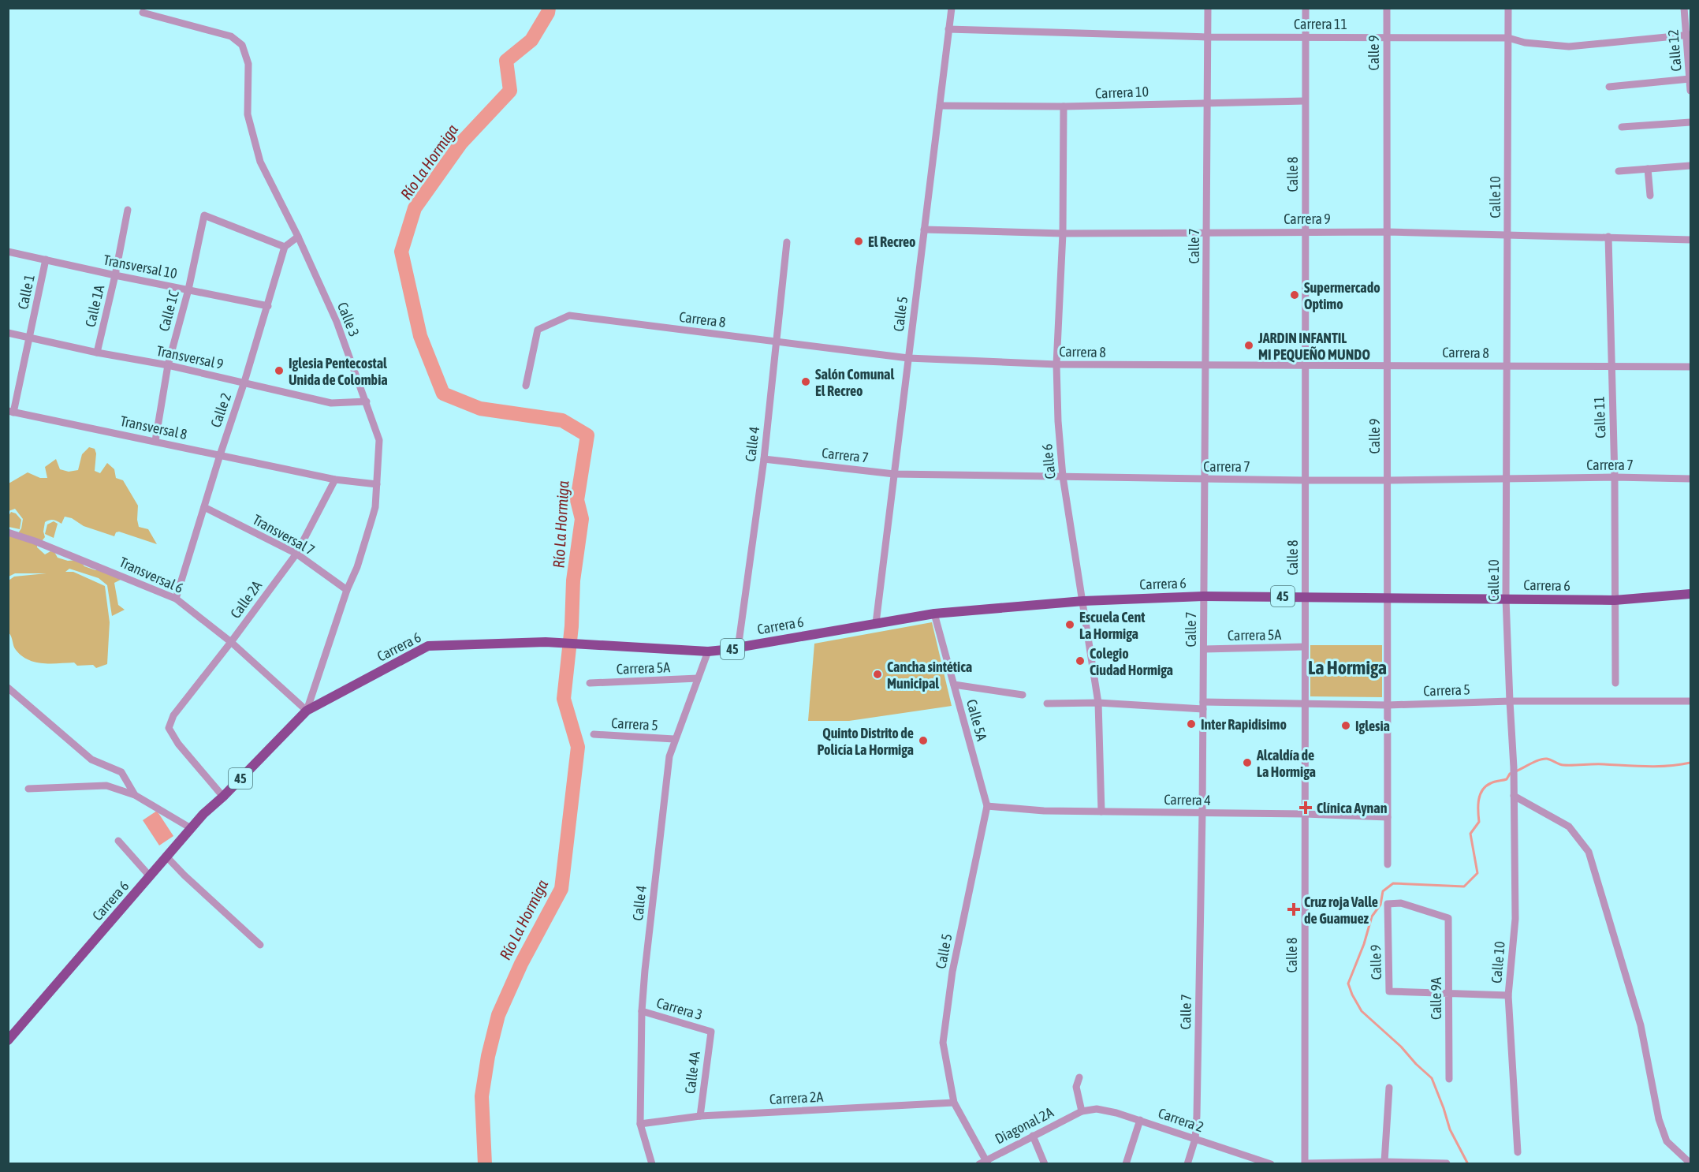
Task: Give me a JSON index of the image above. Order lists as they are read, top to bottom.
{
  "streets": {
    "main road": ["Carrera 6", "45"],
    "street": [
      "Carrera 11",
      "Calle 12",
      "Calle 9",
      "Carrera 10",
      "Calle 8",
      "Calle 10",
      "Carrera 9",
      "Calle 7",
      "Transversal 10",
      "Calle 1",
      "Calle 1A",
      "Calle 1C",
      "Calle 5",
      "Calle 3",
      "Carrera 8",
      "Transversal 9",
      "Calle 2",
      "Calle 11",
      "Transversal 8",
      "Calle 4",
      "Carrera 7",
      "Calle 6",
      "Transversal 7",
      "Transversal 6",
      "Calle 2A",
      "Carrera 5A",
      "Carrera 5",
      "Calle 5A",
      "Carrera 4",
      "Calle 9A",
      "Carrera 3",
      "Calle 4A",
      "Carrera 2A",
      "Carrera 2",
      "Diagonal 2A"
    ]
  },
  "crossings": [
    ["Carrera 11", "Calle 12"],
    ["Carrera 11", "Calle 9"],
    ["Carrera 11", "Calle 8"],
    ["Carrera 11", "Calle 10"],
    ["Carrera 11", "Calle 7"],
    ["Carrera 11", "Calle 5"],
    ["Calle 9", "Carrera 9"],
    ["Calle 9", "Carrera 8"],
    ["Calle 9", "Carrera 7"],
    ["Calle 9", "Carrera 6"],
    ["Calle 9", "Carrera 5"],
    ["Calle 9", "Carrera 4"],
    ["Calle 9", "Calle 9A"],
    ["Carrera 10", "Calle 8"],
    ["Carrera 10", "Calle 7"],
    ["Carrera 10", "Calle 5"],
    ["Carrera 10", "Calle 6"],
    ["Calle 8", "Carrera 9"],
    ["Calle 8", "Carrera 8"],
    ["Calle 8", "Carrera 7"],
    ["Calle 8", "Carrera 6"],
    ["Calle 8", "Carrera 5A"],
    ["Calle 8", "Carrera 5"],
    ["Calle 8", "Carrera 4"],
    ["Calle 10", "Carrera 9"],
    ["Calle 10", "Carrera 8"],
    ["Calle 10", "Carrera 7"],
    ["Calle 10", "Carrera 6"],
    ["Calle 10", "Carrera 5"],
    ["Carrera 9", "Calle 7"],
    ["Carrera 9", "Calle 5"],
    ["Carrera 9", "Calle 11"],
    ["Carrera 9", "Calle 6"],
    ["Calle 7", "Carrera 8"],
    ["Calle 7", "Carrera 7"],
    ["Calle 7", "Carrera 6"],
    ["Calle 7", "Carrera 5A"],
    ["Calle 7", "Carrera 5"],
    ["Calle 7", "Carrera 4"],
    ["Calle 7", "Carrera 2"],
    ["Transversal 10", "Calle 1"],
    ["Transversal 10", "Calle 1A"],
    ["Transversal 10", "Calle 1C"],
    ["Transversal 10", "Calle 2"],
    ["Calle 1", "Transversal 9"],
    ["Calle 1", "Transversal 8"],
    ["Calle 1A", "Transversal 9"],
    ["Calle 1C", "Transversal 9"],
    ["Calle 1C", "Calle 2"],
    ["Calle 1C", "Transversal 8"],
    ["Calle 5", "Carrera 8"],
    ["Calle 5", "Carrera 7"],
    ["Calle 5", "Carrera 6"],
    ["Calle 5", "Calle 5A"],
    ["Calle 5", "Carrera 4"],
    ["Calle 5", "Carrera 2A"],
    ["Calle 3", "Transversal 9"],
    ["Calle 3", "Transversal 8"],
    ["Calle 3", "Transversal 7"],
    ["Calle 3", "Transversal 6"],
    ["Calle 3", "Carrera 6"],
    ["Carrera 8", "Calle 11"],
    ["Carrera 8", "Calle 4"],
    ["Carrera 8", "Calle 6"],
    ["Transversal 9", "Calle 2"],
    ["Calle 2", "Transversal 8"],
    ["Calle 2", "Transversal 7"],
    ["Calle 2", "Transversal 6"],
    ["Calle 11", "Carrera 7"],
    ["Calle 11", "Carrera 6"],
    ["Transversal 8", "Calle 2A"],
    ["Calle 4", "Carrera 7"],
    ["Calle 4", "Carrera 6"],
    ["Calle 4", "Carrera 5A"],
    ["Calle 4", "Carrera 5"],
    ["Calle 4", "Carrera 3"],
    ["Calle 4", "Carrera 2A"],
    ["Carrera 7", "Calle 6"],
    ["Calle 6", "Carrera 6"],
    ["Calle 6", "Carrera 5"],
    ["Calle 6", "Carrera 4"],
    ["Transversal 7", "Calle 2A"],
    ["Transversal 6", "Carrera 6"],
    ["Transversal 6", "Calle 2A"],
    ["Carrera 6", "Calle 2A"],
    ["Carrera 6", "Calle 5A"],
    ["Calle 5A", "Carrera 4"],
    ["Carrera 3", "Calle 4A"],
    ["Calle 4A", "Carrera 2A"],
    ["Carrera 2", "Diagonal 2A"]
  ],
  "districts": ["La Hormiga"],
  "water": ["Río La Hormiga"],
  "places": {
    "other": [
      "El Recreo",
      "Supermercado Optimo",
      "JARDIN INFANTIL MI PEQUEÑO MUNDO",
      "Iglesia Pentecostal Unida de Colombia",
      "Salón Comunal El Recreo",
      "Escuela Cent La Hormiga",
      "Colegio Ciudad Hormiga",
      "Cancha sintética Municipal",
      "Inter Rapidisimo",
      "Iglesia",
      "Quinto Distrito de Policía La Hormiga",
      "Alcaldía de La Hormiga"
    ],
    "health": ["Clínica Aynan", "Cruz roja Valle de Guamuez"]
  }
}
